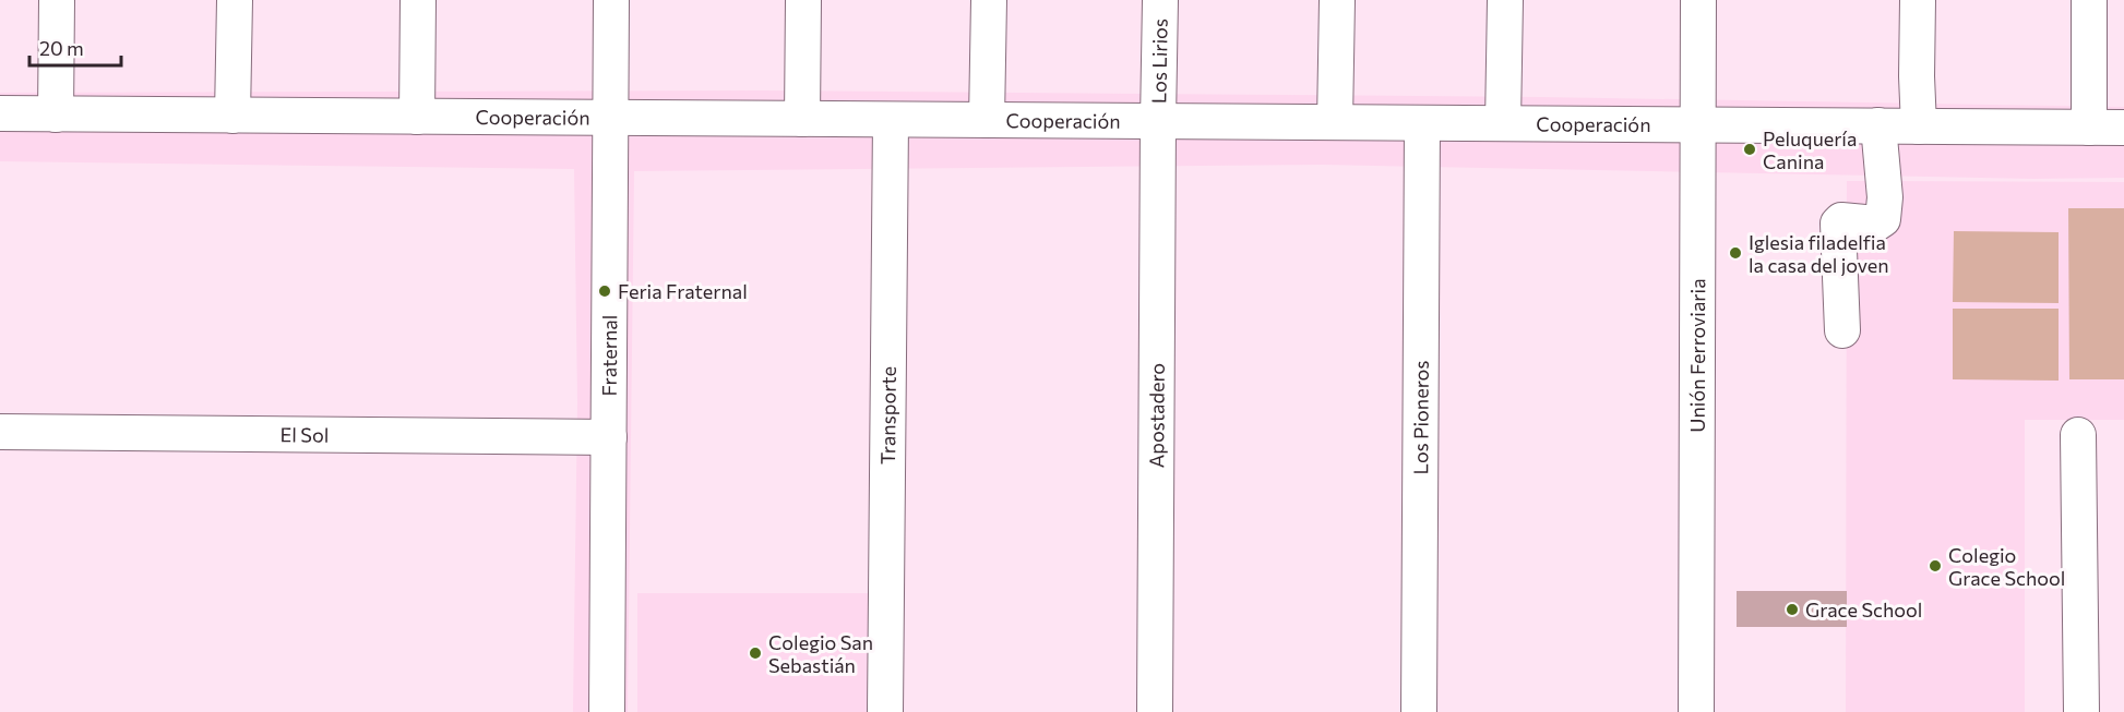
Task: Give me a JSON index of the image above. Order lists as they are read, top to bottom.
{
  "streets": {
    "street": [
      "Los Lirios",
      "Cooperación",
      "Fraternal",
      "Unión Ferroviaria",
      "Transporte",
      "Apostadero",
      "Los Pioneros",
      "El Sol"
    ]
  },
  "crossings": [
    ["Los Lirios", "Cooperación"],
    ["Los Lirios", "Apostadero"],
    ["Cooperación", "Fraternal"],
    ["Cooperación", "Unión Ferroviaria"],
    ["Cooperación", "Transporte"],
    ["Cooperación", "Apostadero"],
    ["Cooperación", "Los Pioneros"],
    ["Fraternal", "El Sol"]
  ],
  "places": [
    "Peluquería Canina",
    "Iglesia filadelfia la casa del joven",
    "Feria Fraternal",
    "Colegio Grace School",
    "Grace School",
    "Colegio San Sebastián"
  ],
  "scale_bar": "20 m"
}
